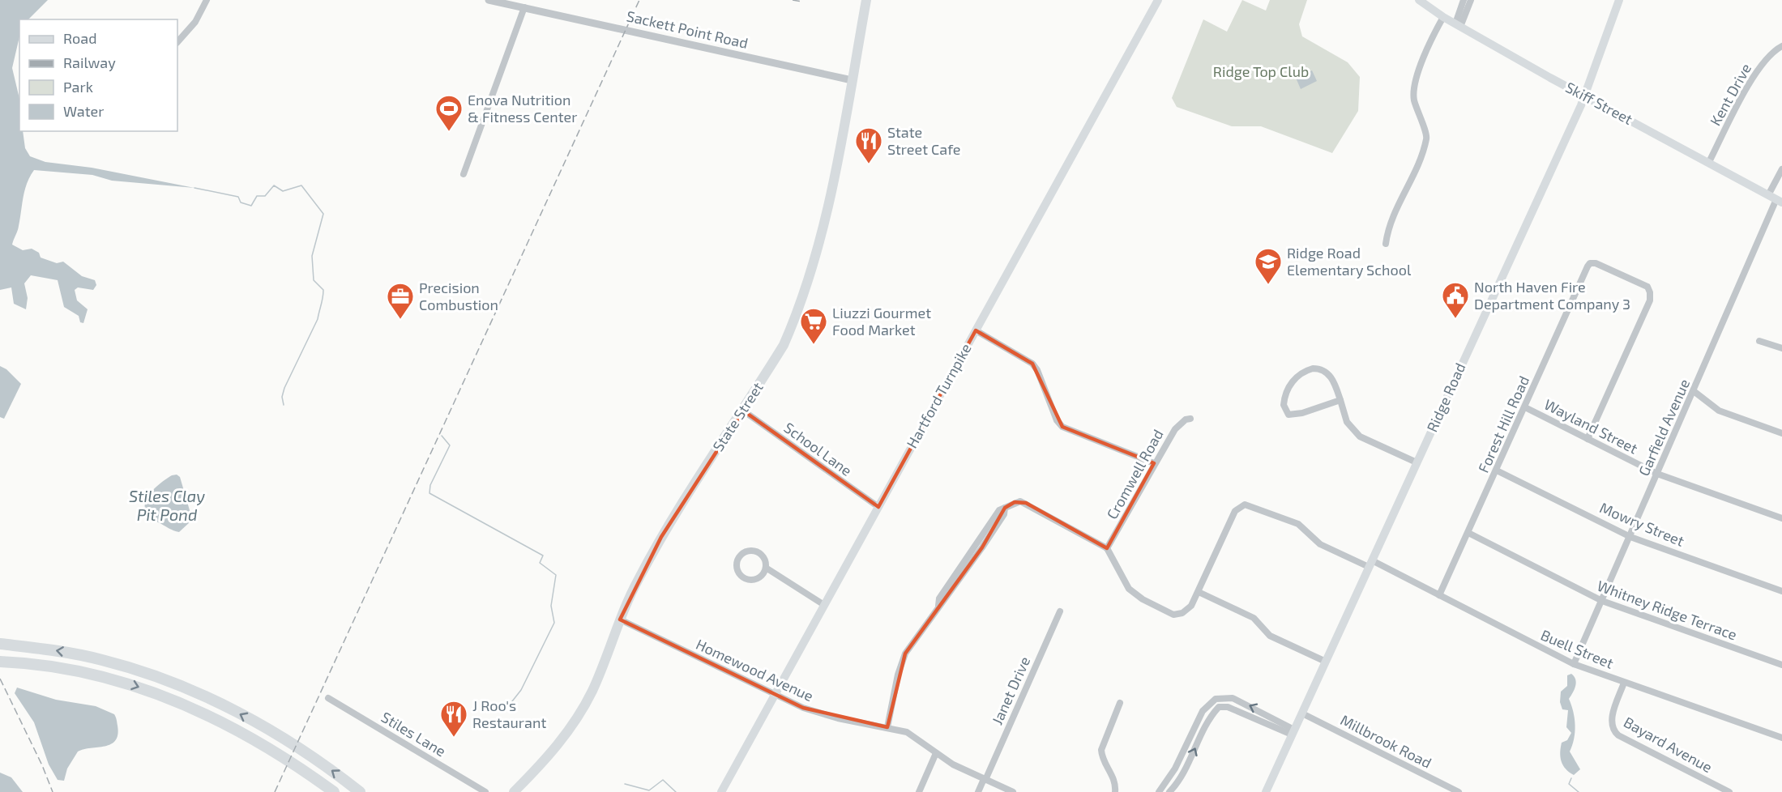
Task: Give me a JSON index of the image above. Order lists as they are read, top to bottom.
{
  "streets": {
    "main road": [
      "Skiff Street",
      "Hartford Turnpike",
      "Ridge Road",
      "State Street"
    ],
    "street": [
      "Sackett Point Road",
      "Kent Drive",
      "Forest Hill Road",
      "Wayland Street",
      "Garfield Avenue",
      "School Lane",
      "Cromwell Road",
      "Mowry Street",
      "Whitney Ridge Terrace",
      "Buell Street",
      "Homewood Avenue",
      "Janet Drive",
      "Stiles Lane",
      "Millbrook Road",
      "Bayard Avenue"
    ]
  },
  "crossings": [
    ["Sackett Point Road", "State Street"],
    ["Kent Drive", "Skiff Street"],
    ["Skiff Street", "Ridge Road"],
    ["Skiff Street", "Garfield Avenue"],
    ["Hartford Turnpike", "School Lane"],
    ["Hartford Turnpike", "Homewood Avenue"],
    ["Ridge Road", "Buell Street"],
    ["Ridge Road", "Millbrook Road"],
    ["State Street", "School Lane"],
    ["State Street", "Homewood Avenue"],
    ["Forest Hill Road", "Wayland Street"],
    ["Forest Hill Road", "Mowry Street"],
    ["Forest Hill Road", "Whitney Ridge Terrace"],
    ["Forest Hill Road", "Buell Street"],
    ["Wayland Street", "Garfield Avenue"],
    ["Garfield Avenue", "Mowry Street"],
    ["Garfield Avenue", "Whitney Ridge Terrace"],
    ["Garfield Avenue", "Buell Street"],
    ["Buell Street", "Bayard Avenue"],
    ["Homewood Avenue", "Janet Drive"]
  ],
  "water": ["Stiles Clay Pit Pond"],
  "parks": ["Ridge Top Club"],
  "places": {
    "sports": ["Enova Nutrition & Fitness Center"],
    "restaurant": ["State Street Cafe", "J Roo's Restaurant"],
    "school or university": ["Ridge Road Elementary School"],
    "public building": ["North Haven Fire Department Company 3"],
    "office": ["Precision Combustion"],
    "supermarket": ["Liuzzi Gourmet Food Market"]
  },
  "legend": [
    "Road",
    "Railway",
    "Park",
    "Water"
  ]
}
